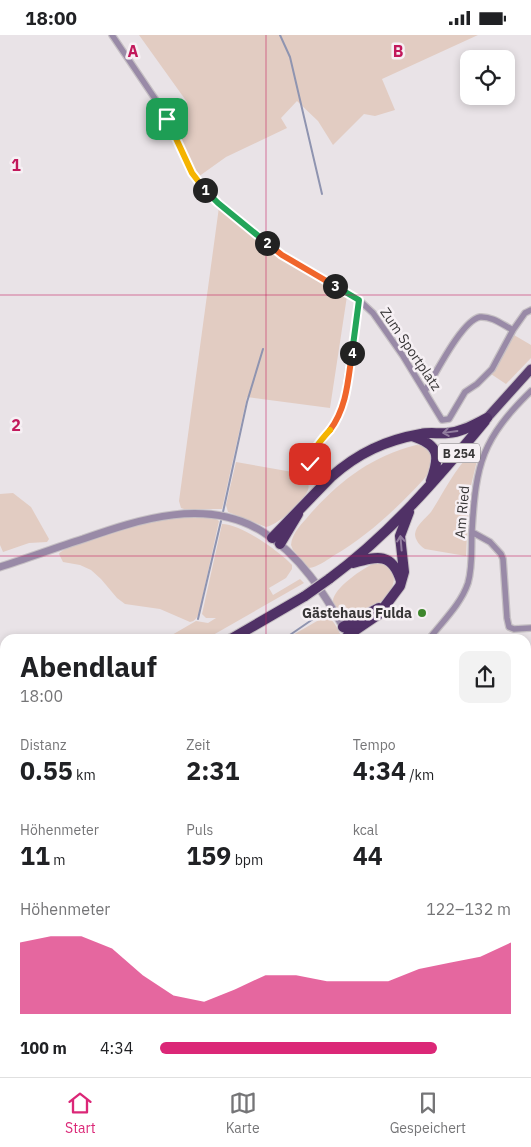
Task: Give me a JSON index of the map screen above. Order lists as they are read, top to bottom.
{
  "streets": {
    "highway": ["B 254"],
    "street": ["Zum Sportplatz", "Am Ried"]
  },
  "places": ["Gästehaus Fulda"],
  "page": {
    "status": "18:00",
    "pins": [
      "1",
      "2",
      "3",
      "4"
    ],
    "heading": ["Abendlauf", "18:00"],
    "stats": [
      ["Distanz", "0.55 km"],
      ["Zeit", "2:31"],
      ["Tempo", "4:34 /km"],
      ["Höhenmeter", "11 m"],
      ["Puls", "159 bpm"],
      ["kcal", "44"]
    ],
    "chart": ["Höhenmeter", "122–132 m"],
    "list": [
      {
        "name": "100 m",
        "note": "4:34"
      }
    ],
    "tabs": ["Start", "Karte", "Gespeichert"]
  },
  "grid": {
    "columns": ["A", "B"],
    "rows": ["1", "2"]
  }
}
